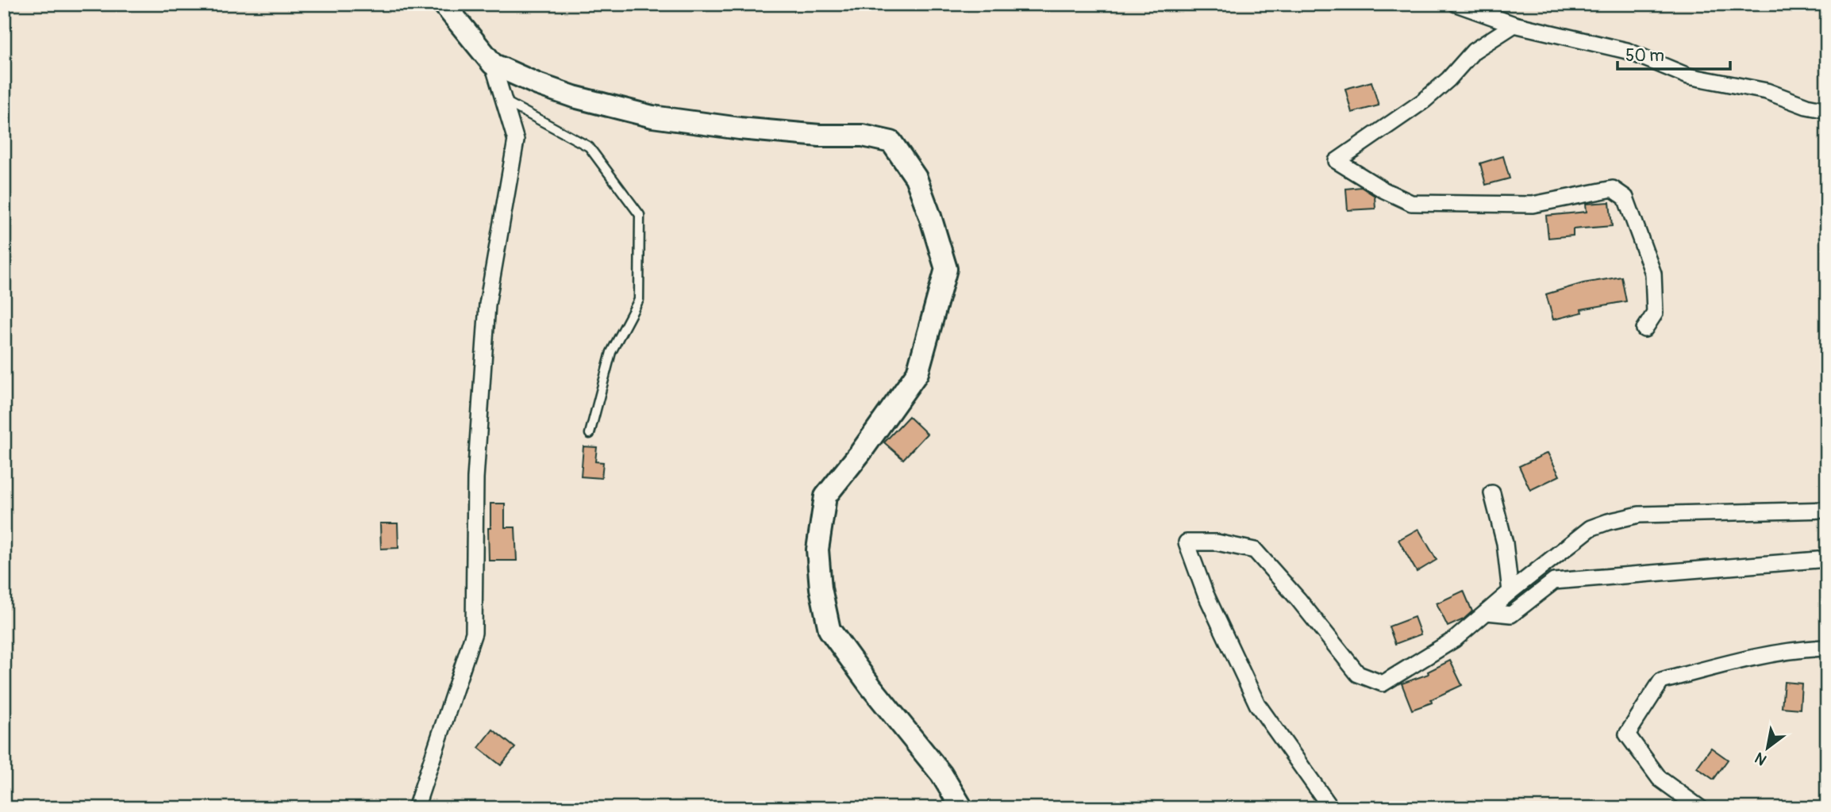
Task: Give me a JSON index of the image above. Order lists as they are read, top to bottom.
{
  "scale_bar": "50 m",
  "north": "bottom left"
}
